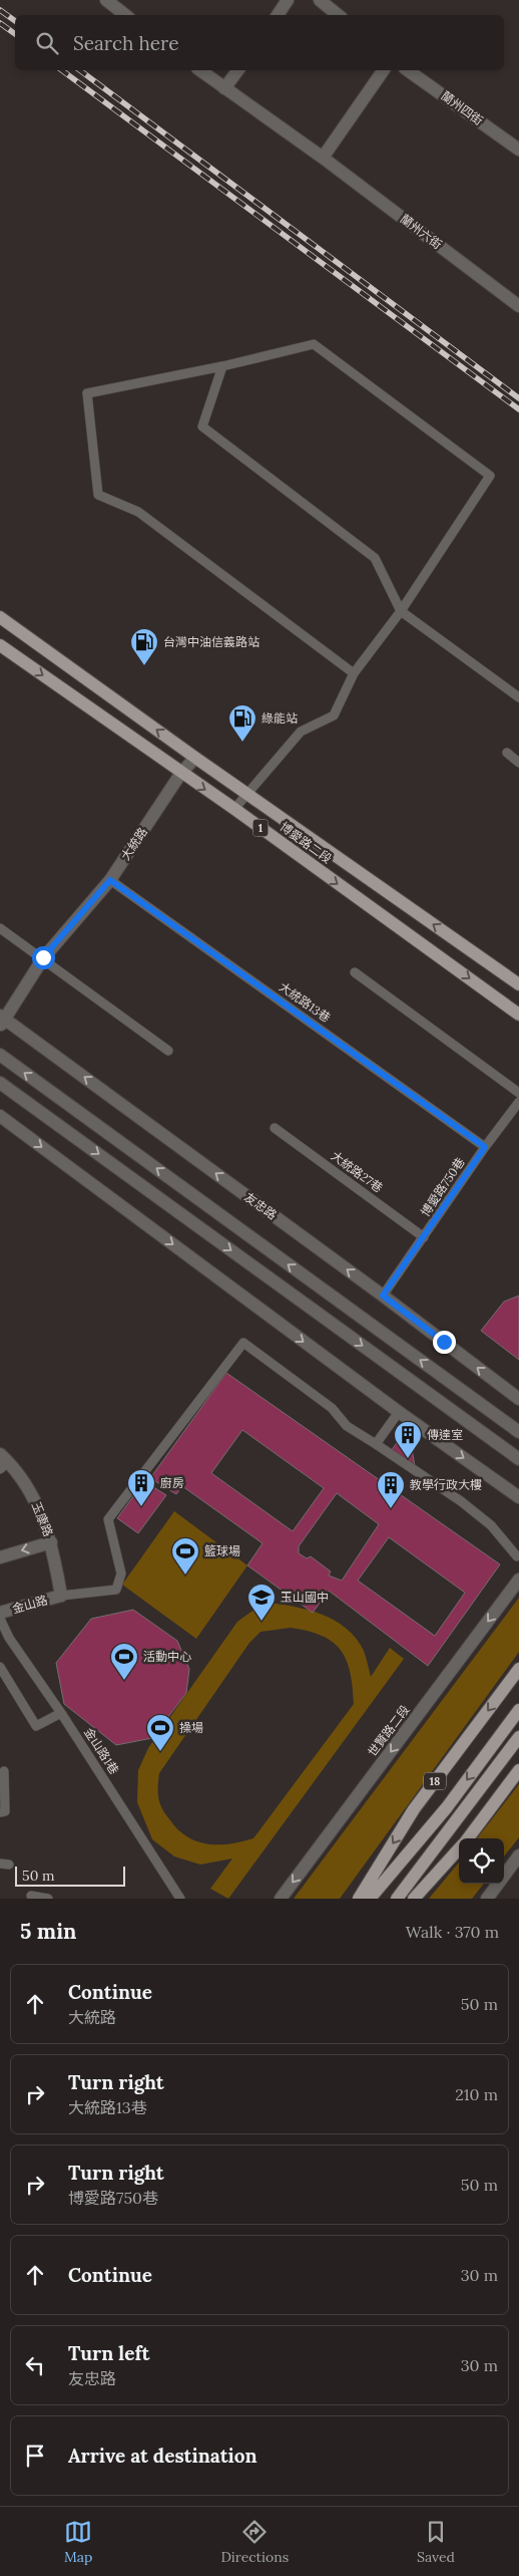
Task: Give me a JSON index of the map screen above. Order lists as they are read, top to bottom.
{
  "streets": {
    "main road": ["1", "博愛路二段", "18"],
    "street": [
      "蘭州四街",
      "蘭州六街",
      "大統路",
      "友忠路",
      "玉康路",
      "金山路",
      "世賢路二段"
    ],
    "lane": [
      "大統路13巷",
      "大統路27巷",
      "博愛路750巷",
      "金山路1巷"
    ]
  },
  "crossings": [
    ["博愛路二段", "大統路"],
    ["大統路", "大統路13巷"],
    ["大統路", "友忠路"],
    ["大統路13巷", "博愛路750巷"],
    ["大統路27巷", "博愛路750巷"],
    ["博愛路750巷", "友忠路"],
    ["玉康路", "金山路"]
  ],
  "one_way": ["世賢路二段"],
  "places": {
    "fuel station": ["台灣中油信義路站", "綠能站"],
    "building": ["傳達室", "廚房", "教學行政大樓"],
    "sports": ["籃球場", "活動中心", "操場"],
    "school or university": ["玉山國中"]
  },
  "scale_bar": "50 m",
  "page": {
    "search": "Search here",
    "scale": "50 m",
    "heading": ["5 min", "Walk · 370 m"],
    "list": [
      ["Continue", "大統路", "50 m"],
      ["Turn right", "大統路13巷", "210 m"],
      ["Turn right", "博愛路750巷", "50 m"],
      ["Continue", "30 m"],
      ["Turn left", "友忠路", "30 m"],
      "Arrive at destination"
    ],
    "nav": ["Map", "Directions", "Saved"]
  }
}
